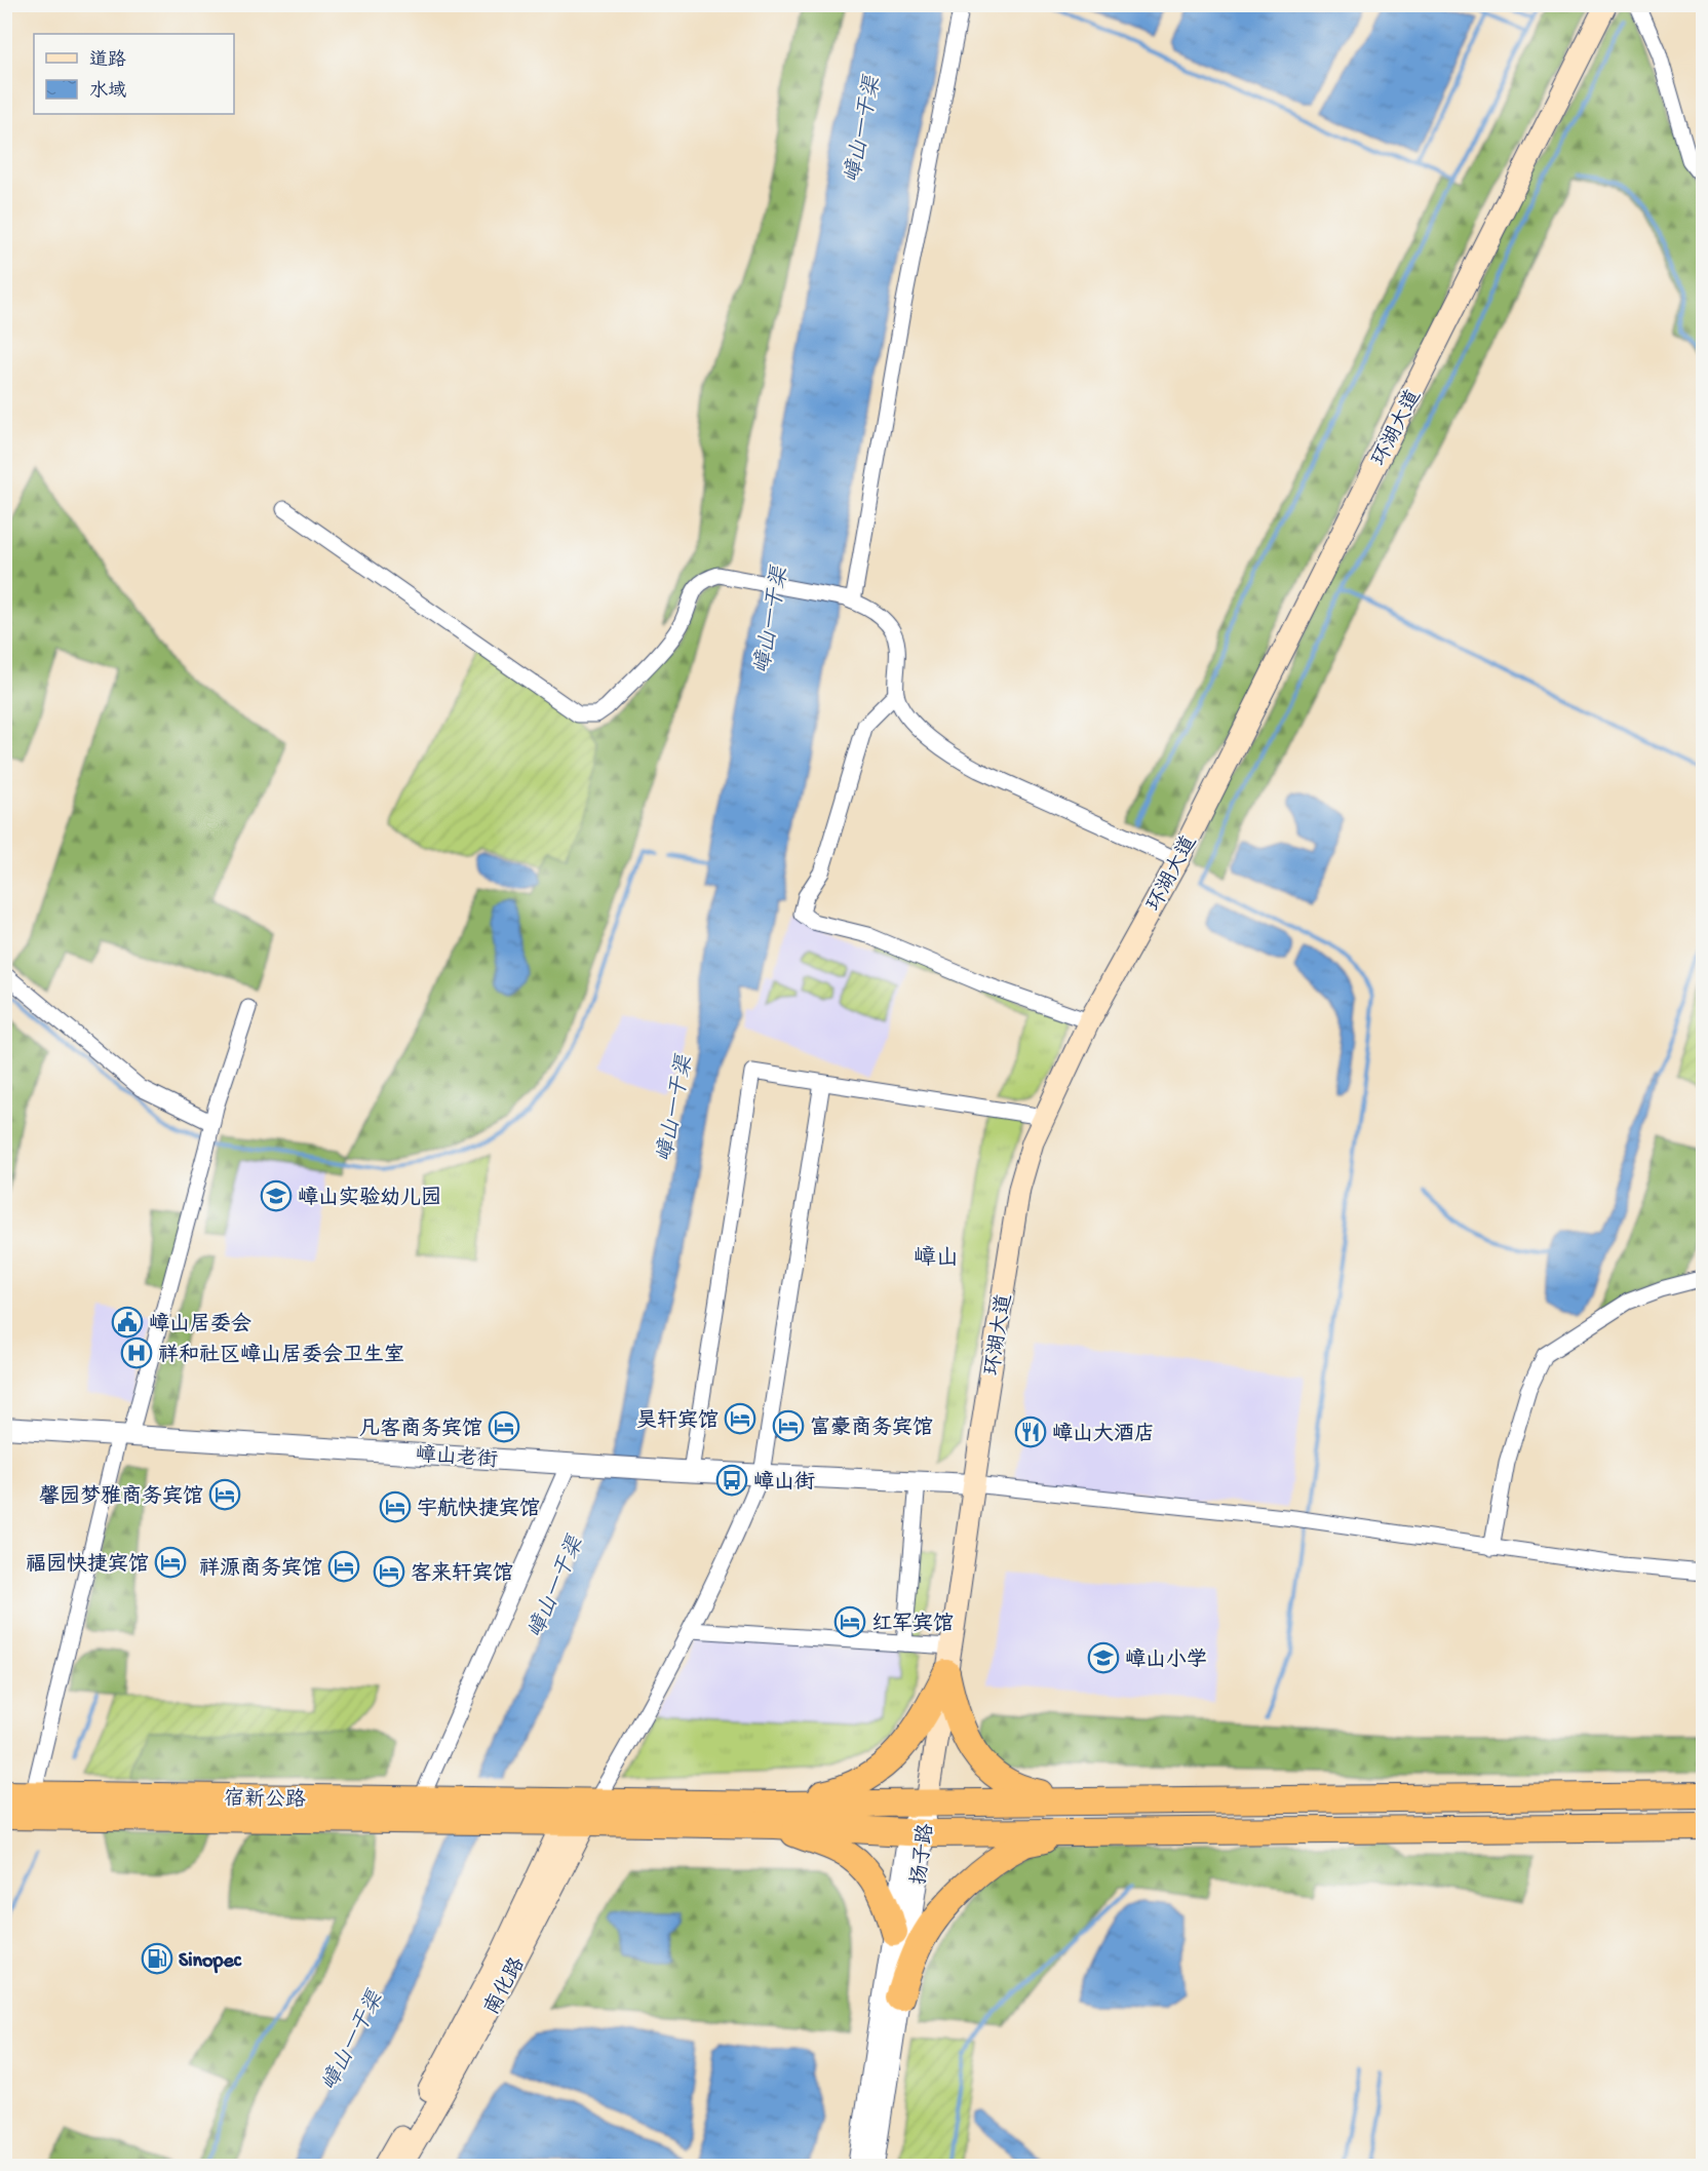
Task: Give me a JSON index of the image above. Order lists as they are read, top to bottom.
{
  "streets": {
    "highway": ["宿新公路"],
    "main road": ["环湖大道", "南化路"],
    "street": ["嶂山老街", "扬子路"]
  },
  "crossings": [
    ["环湖大道", "嶂山老街"],
    ["环湖大道", "扬子路"],
    ["宿新公路", "南化路"]
  ],
  "districts": ["嶂山"],
  "water": ["嶂山一干渠"],
  "places": {
    "school or university": ["嶂山实验幼儿园", "嶂山小学"],
    "public building": ["嶂山居委会"],
    "hospital": ["祥和社区嶂山居委会卫生室"],
    "hotel": [
      "昊轩宾馆",
      "富豪商务宾馆",
      "凡客商务宾馆",
      "馨园梦雅商务宾馆",
      "宇航快捷宾馆",
      "福园快捷宾馆",
      "祥源商务宾馆",
      "客来轩宾馆",
      "红军宾馆"
    ],
    "restaurant": ["嶂山大酒店"],
    "bus stop": ["嶂山街"],
    "fuel station": ["Sinopec"]
  },
  "legend": ["道路", "水域"]
}
